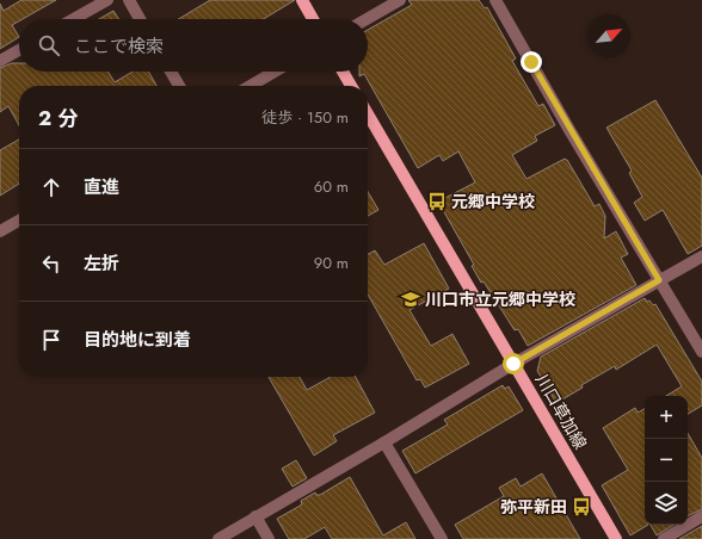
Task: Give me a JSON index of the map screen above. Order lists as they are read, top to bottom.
{
  "streets": {
    "main road": ["川口草加線"]
  },
  "places": {
    "bus stop": ["元郷中学校", "弥平新田"],
    "school or university": ["川口市立元郷中学校"]
  },
  "north": "top right",
  "page": {
    "search": "ここで検索",
    "heading": ["2 分", "徒歩 · 150 m"],
    "list": [
      ["直進", "60 m"],
      ["左折", "90 m"],
      "目的地に到着"
    ],
    "map_buttons": ["+", "−"]
  }
}
